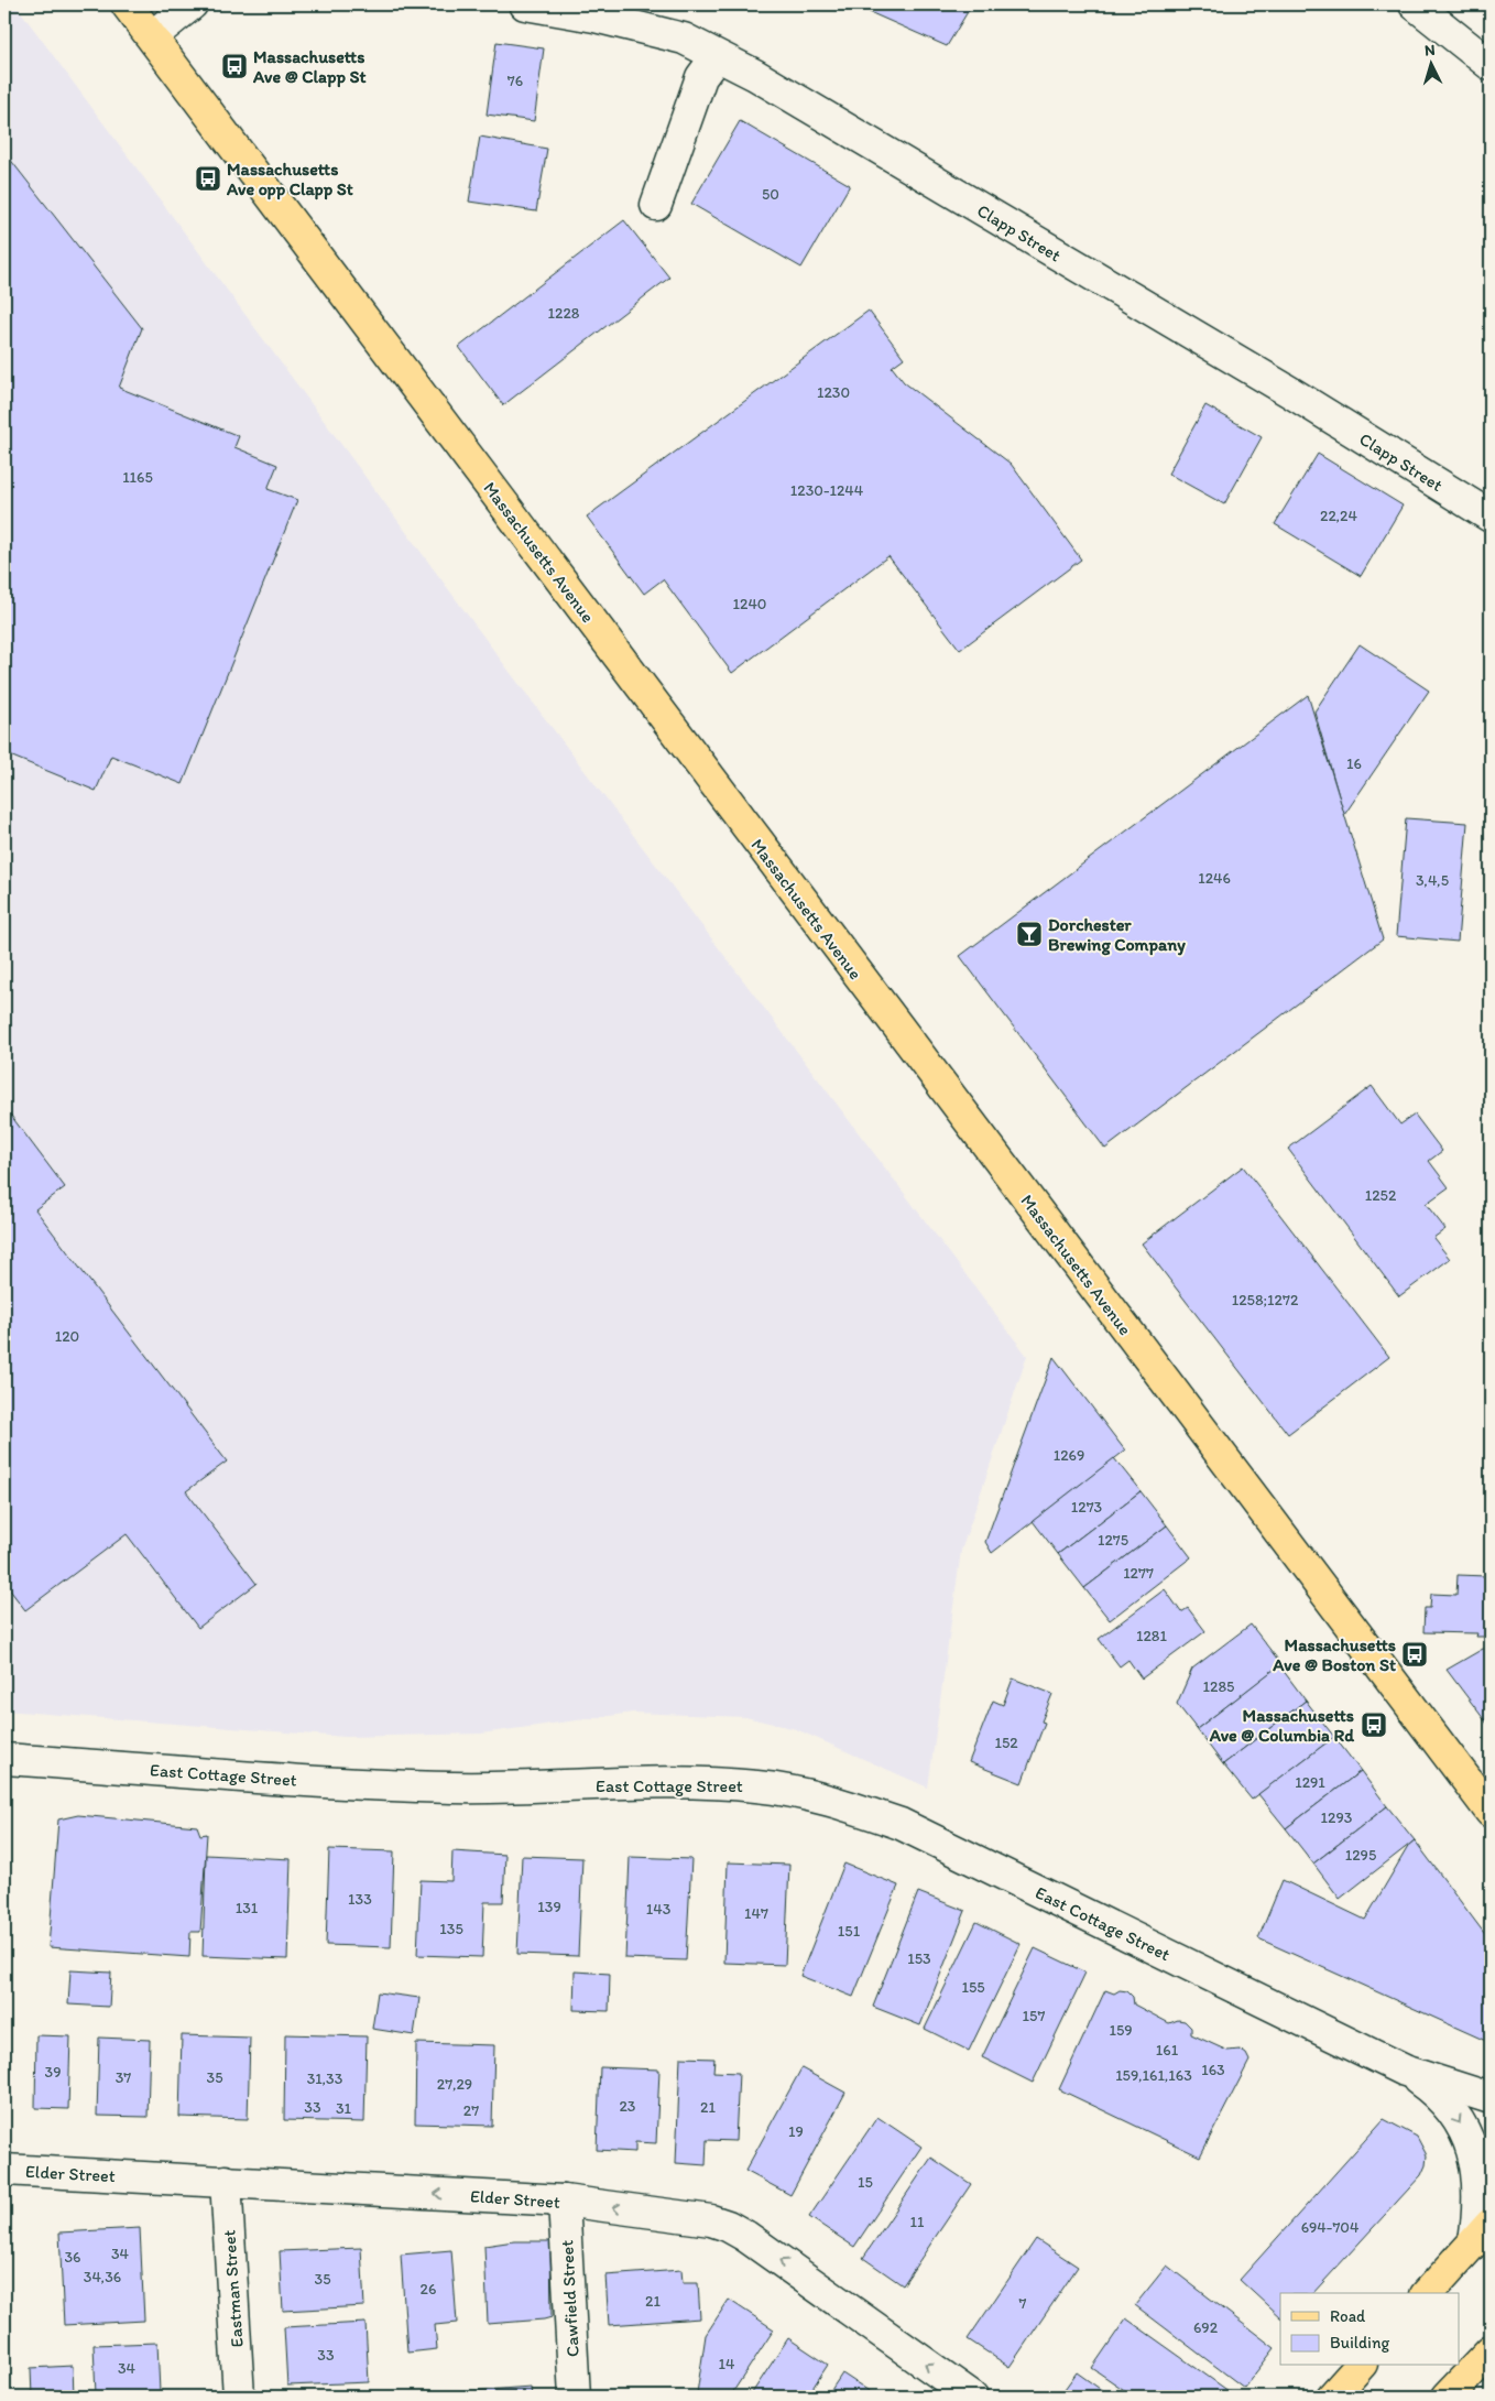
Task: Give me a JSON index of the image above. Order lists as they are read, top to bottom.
{
  "streets": {
    "main road": ["Massachusetts Avenue"],
    "street": [
      "Clapp Street",
      "East Cottage Street",
      "Elder Street",
      "Eastman Street",
      "Cawfield Street"
    ]
  },
  "crossings": [
    ["Elder Street", "Eastman Street"],
    ["Elder Street", "Cawfield Street"]
  ],
  "one_way": ["Elder Street"],
  "places": {
    "bus stop": [
      "Massachusetts Ave @ Clapp St",
      "Massachusetts Ave opp Clapp St",
      "Massachusetts Ave @ Boston St",
      "Massachusetts Ave @ Columbia Rd"
    ],
    "bar": ["Dorchester Brewing Company"]
  },
  "house_numbers": [
    "76",
    "50",
    "1228",
    "1230",
    "1165",
    "1230-1244",
    "22,24",
    "1240",
    "16",
    "1246",
    "3,4,5",
    "1252",
    "1258;1272",
    "120",
    "1269",
    "1273",
    "1275",
    "1277",
    "1281",
    "1285",
    "152",
    "1291",
    "1293",
    "1295",
    "133",
    "139",
    "131",
    "143",
    "147",
    "135",
    "151",
    "153",
    "155",
    "157",
    "159",
    "161",
    "163",
    "39",
    "159,161,163",
    "37",
    "35",
    "31,33",
    "27,29",
    "23",
    "33",
    "21",
    "31",
    "27",
    "19",
    "15",
    "11",
    "694-704",
    "34",
    "36",
    "34,36",
    "35",
    "26",
    "21",
    "7",
    "692",
    "33",
    "14",
    "34"
  ],
  "legend": ["Road", "Building"],
  "north": "top"
}
